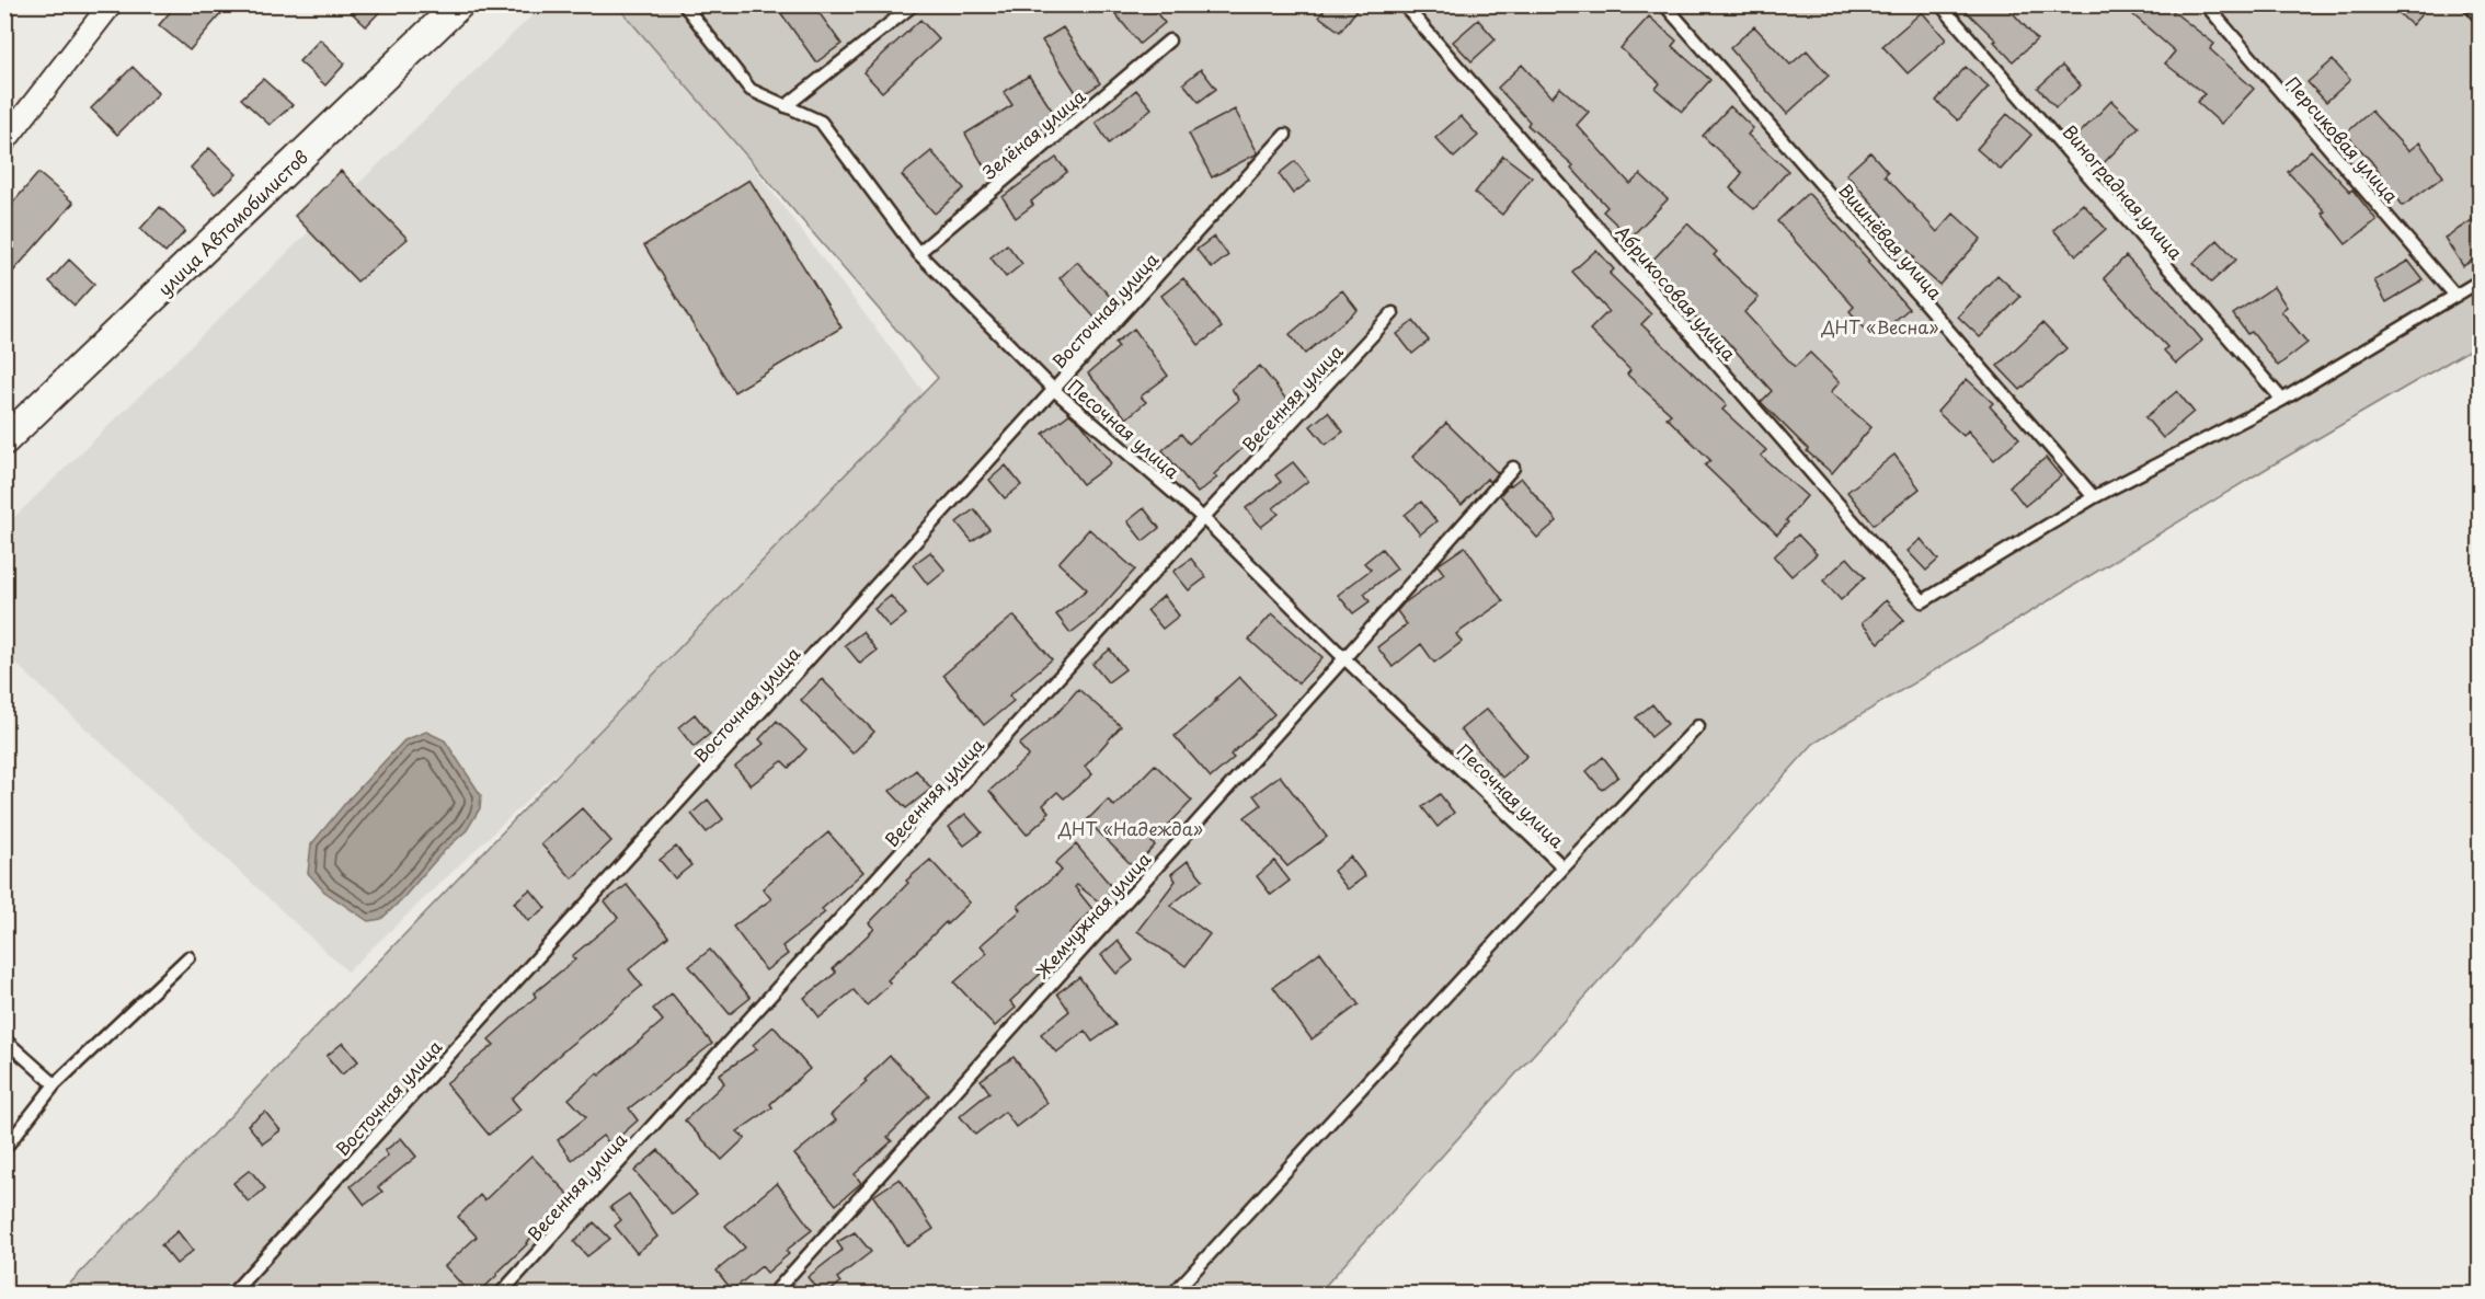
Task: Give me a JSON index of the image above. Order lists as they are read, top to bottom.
{
  "streets": {
    "street": ["улица Автомобилистов"],
    "lane": [
      "Зелёная улица",
      "Персиковая улица",
      "Виноградная улица",
      "Вишнёвая улица",
      "Абрикосовая улица",
      "Восточная улица",
      "Весенняя улица",
      "Песочная улица",
      "Жемчужная улица"
    ]
  },
  "crossings": [
    ["Зелёная улица", "Песочная улица"],
    ["Вишнёвая улица", "Абрикосовая улица"],
    ["Восточная улица", "Песочная улица"],
    ["Весенняя улица", "Песочная улица"],
    ["Песочная улица", "Жемчужная улица"]
  ],
  "parks": ["ДНТ «Весна»", "ДНТ «Надежда»"]
}
